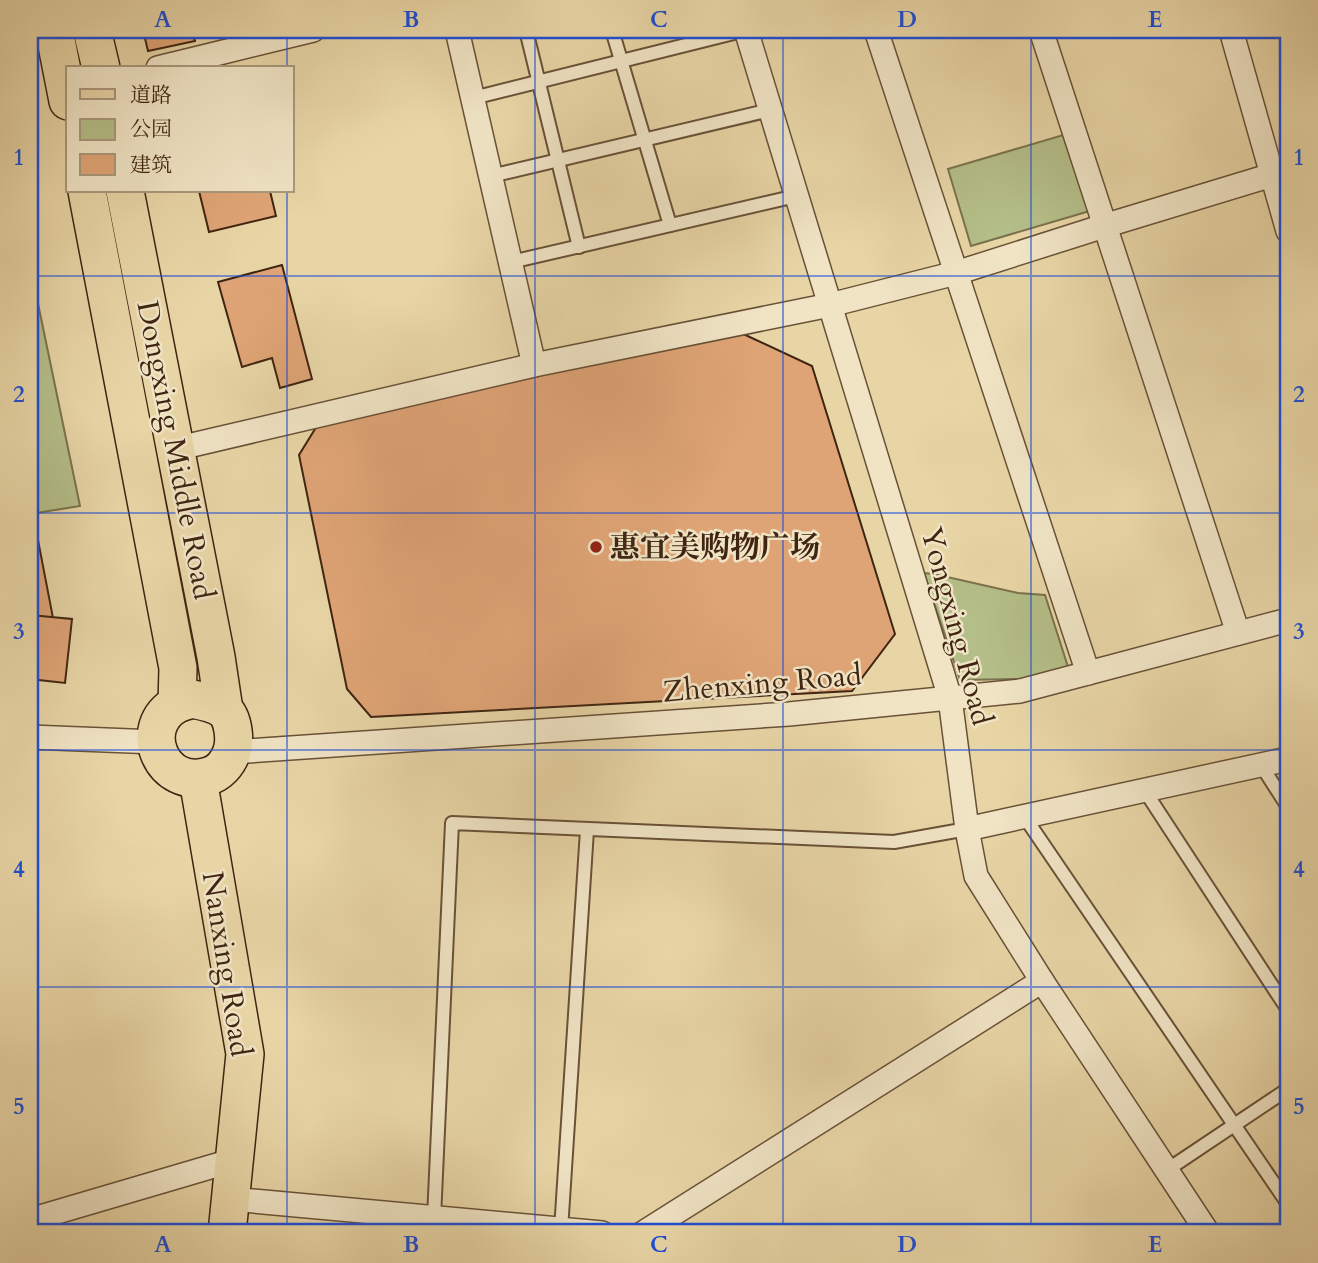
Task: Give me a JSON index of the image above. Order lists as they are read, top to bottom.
{
  "streets": {
    "main road": ["Dongxing Middle Road", "Nanxing Road"],
    "street": ["Yongxing Road", "Zhenxing Road"]
  },
  "crossings": [
    ["Dongxing Middle Road", "Zhenxing Road"],
    ["Dongxing Middle Road", "Nanxing Road"],
    ["Yongxing Road", "Zhenxing Road"],
    ["Zhenxing Road", "Nanxing Road"]
  ],
  "places": ["惠宜美购物广场"],
  "legend": ["道路", "公园", "建筑"],
  "grid": {
    "columns": [
      "A",
      "B",
      "C",
      "D",
      "E"
    ],
    "rows": [
      "1",
      "2",
      "3",
      "4",
      "5"
    ]
  }
}
